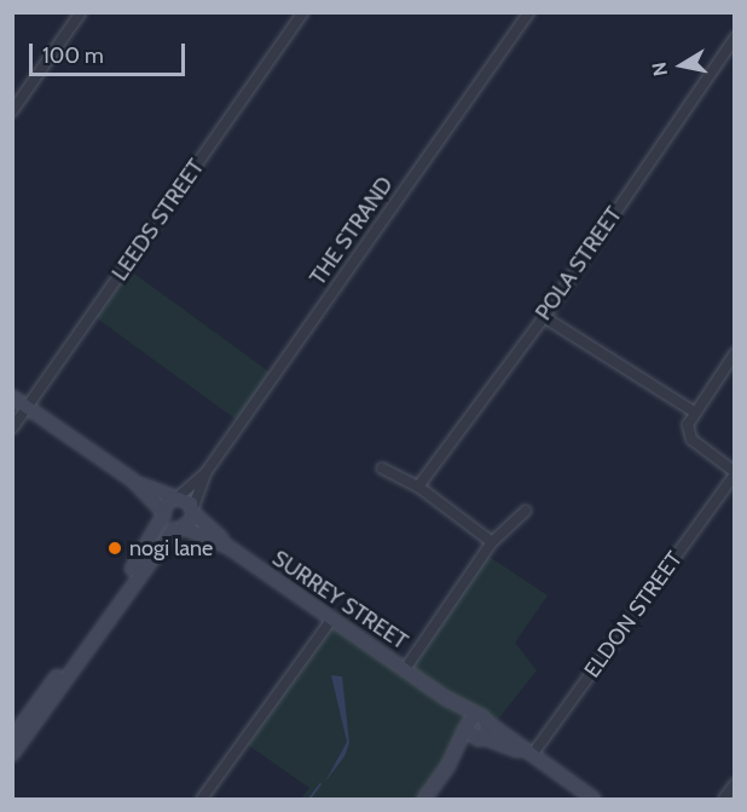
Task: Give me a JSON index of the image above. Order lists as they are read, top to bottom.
{
  "streets": {
    "street": [
      "LEEDS STREET",
      "THE STRAND",
      "POLA STREET",
      "SURREY STREET",
      "ELDON STREET"
    ]
  },
  "crossings": [
    ["THE STRAND", "SURREY STREET"],
    ["SURREY STREET", "ELDON STREET"]
  ],
  "places": ["nogi lane"],
  "scale_bar": "100 m",
  "north": "left"
}
